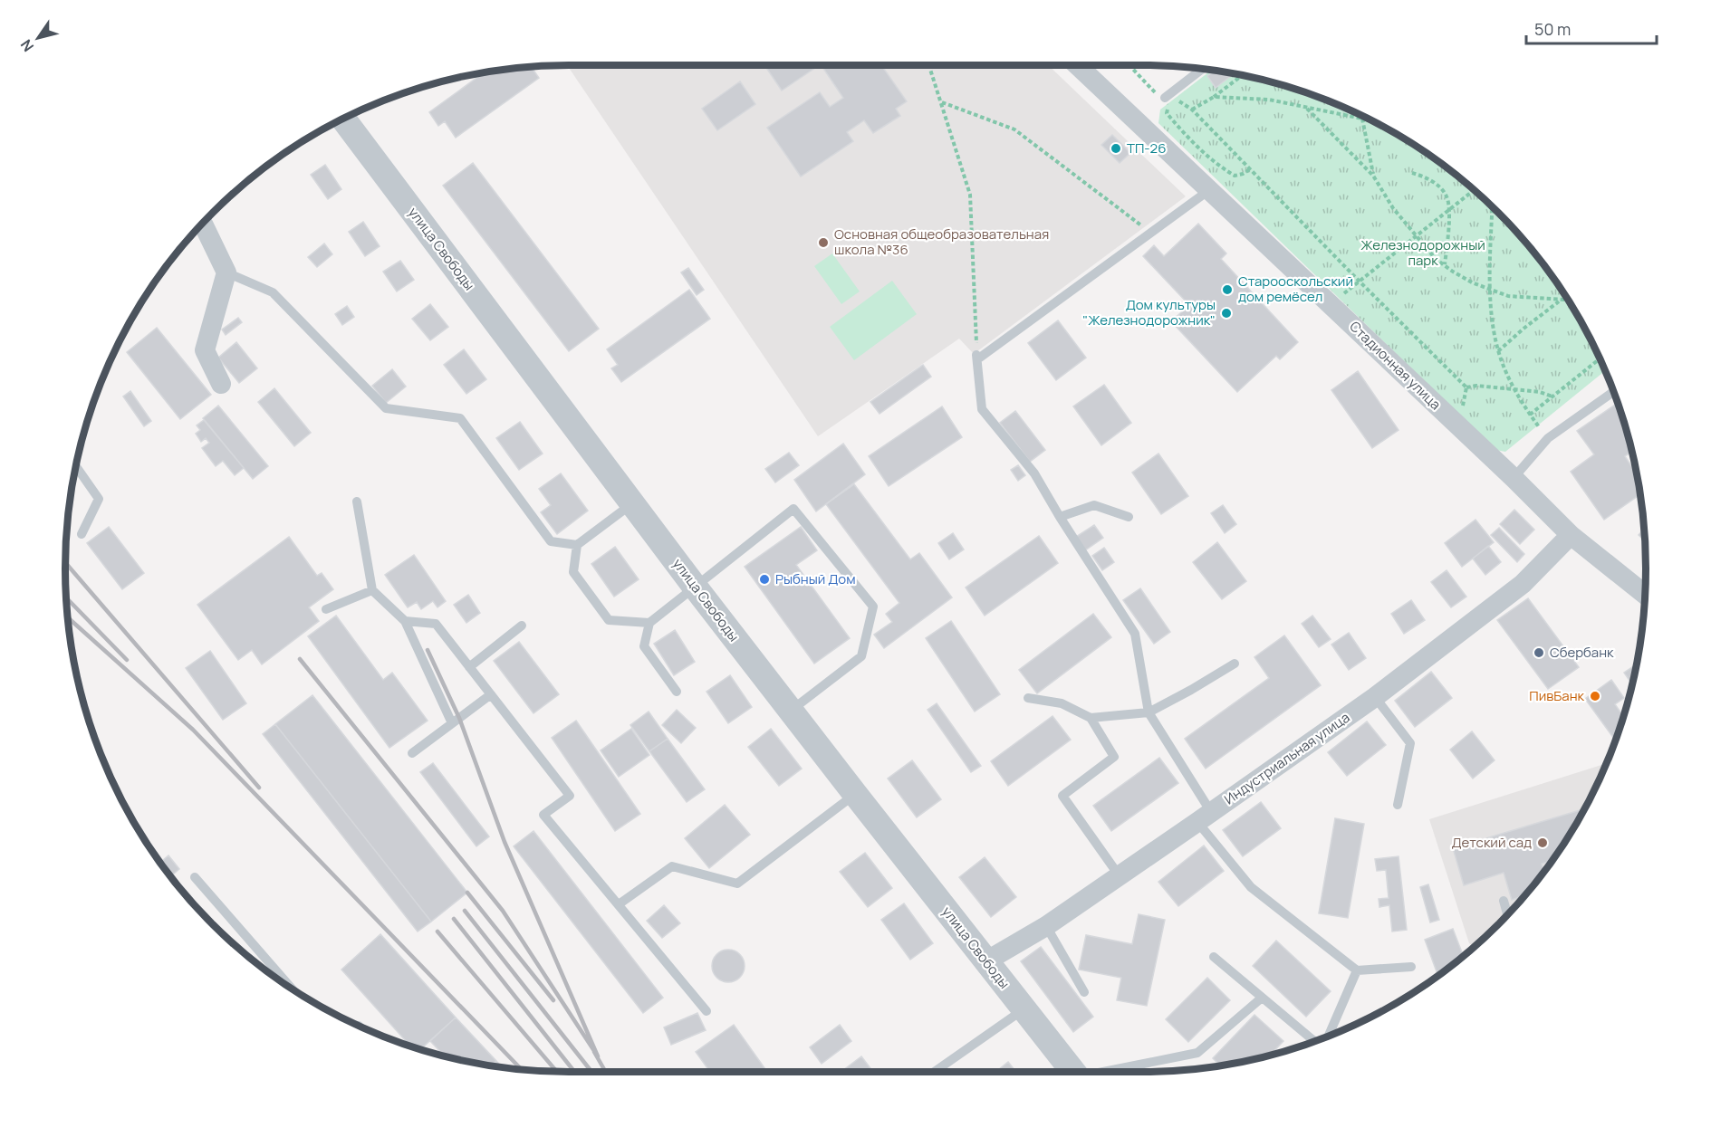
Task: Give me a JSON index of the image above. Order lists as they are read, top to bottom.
{
  "streets": {
    "street": ["улица Свободы", "Стадионная улица", "Индустриальная улица"]
  },
  "crossings": [
    ["улица Свободы", "Индустриальная улица"],
    ["Стадионная улица", "Индустриальная улица"]
  ],
  "parks": ["Железнодорожный парк"],
  "places": [
    "ТП-26",
    "Основная общеобразовательная школа №36",
    "Старооскольский дом ремёсел",
    "Дом культуры \"Железнодорожник\"",
    "Рыбный Дом",
    "Сбербанк",
    "ПивБанк",
    "Детский сад"
  ],
  "scale_bar": "50 m",
  "north": "bottom left"
}
